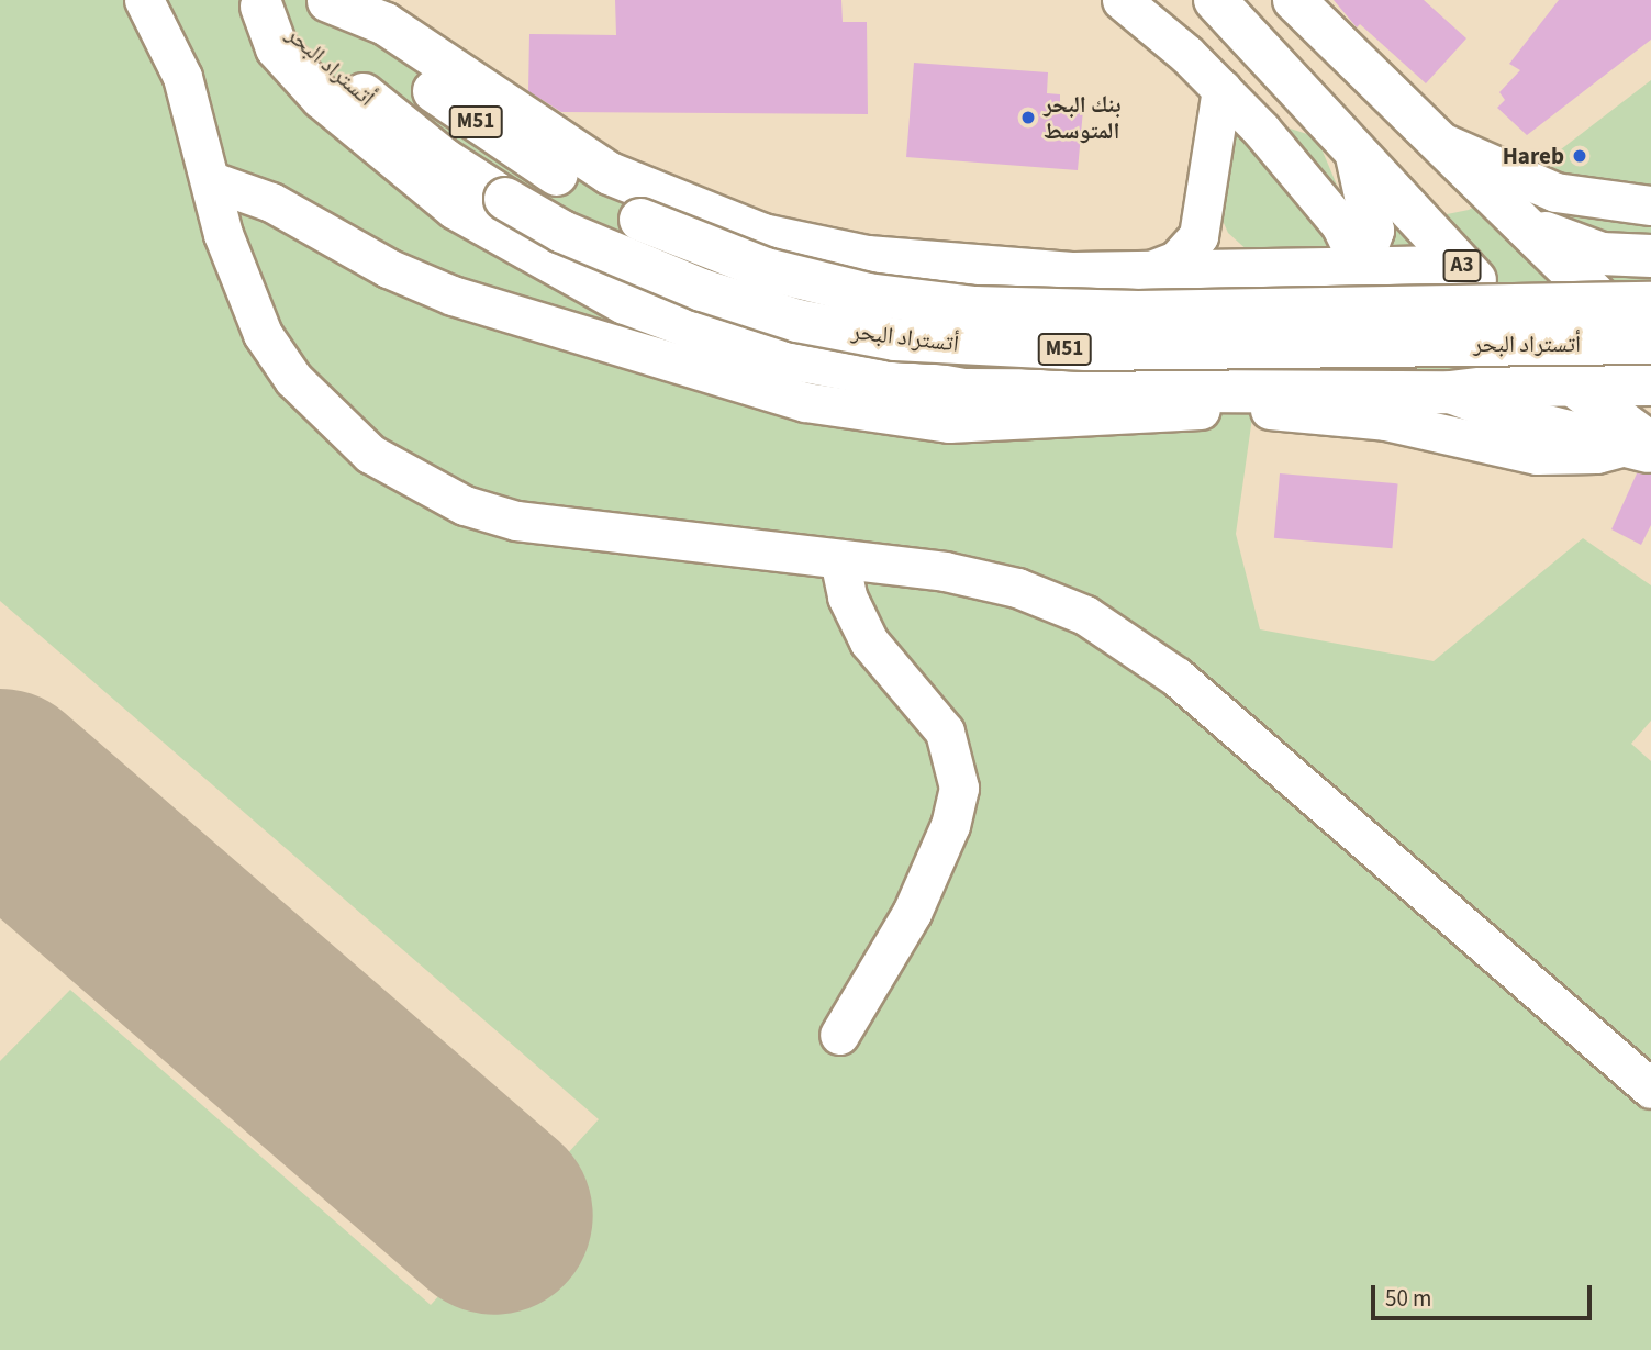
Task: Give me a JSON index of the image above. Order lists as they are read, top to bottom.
{
  "streets": {
    "highway": ["أتستراد البحر", "M51", "A3"]
  },
  "places": ["بنك البحر المتوسط", "Hareb"],
  "scale_bar": "50 m"
}
